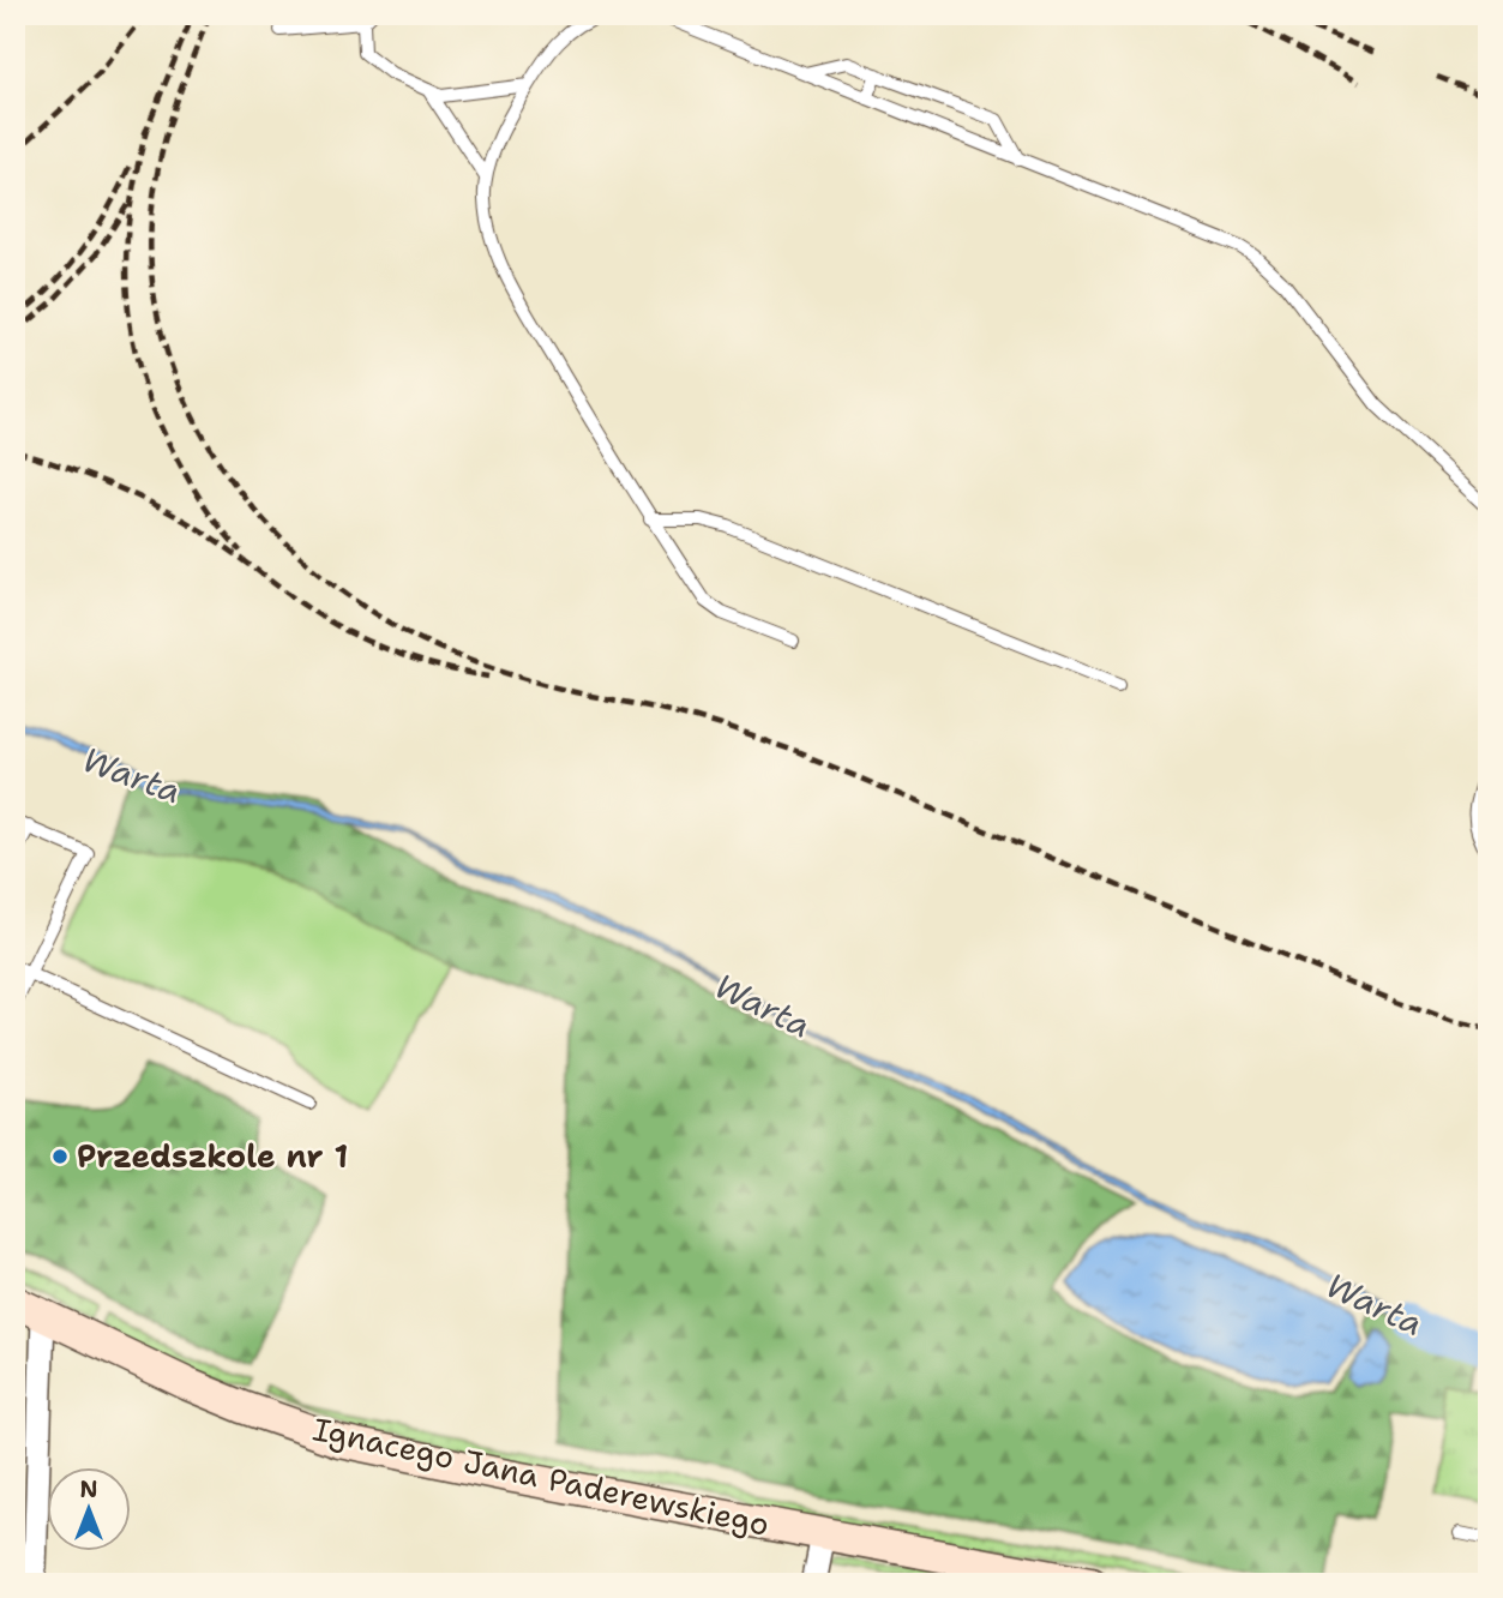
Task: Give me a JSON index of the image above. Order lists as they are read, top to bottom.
{
  "streets": {
    "main road": ["Ignacego Jana Paderewskiego"]
  },
  "water": ["Warta"],
  "places": ["Przedszkole nr 1"],
  "north": "top"
}
